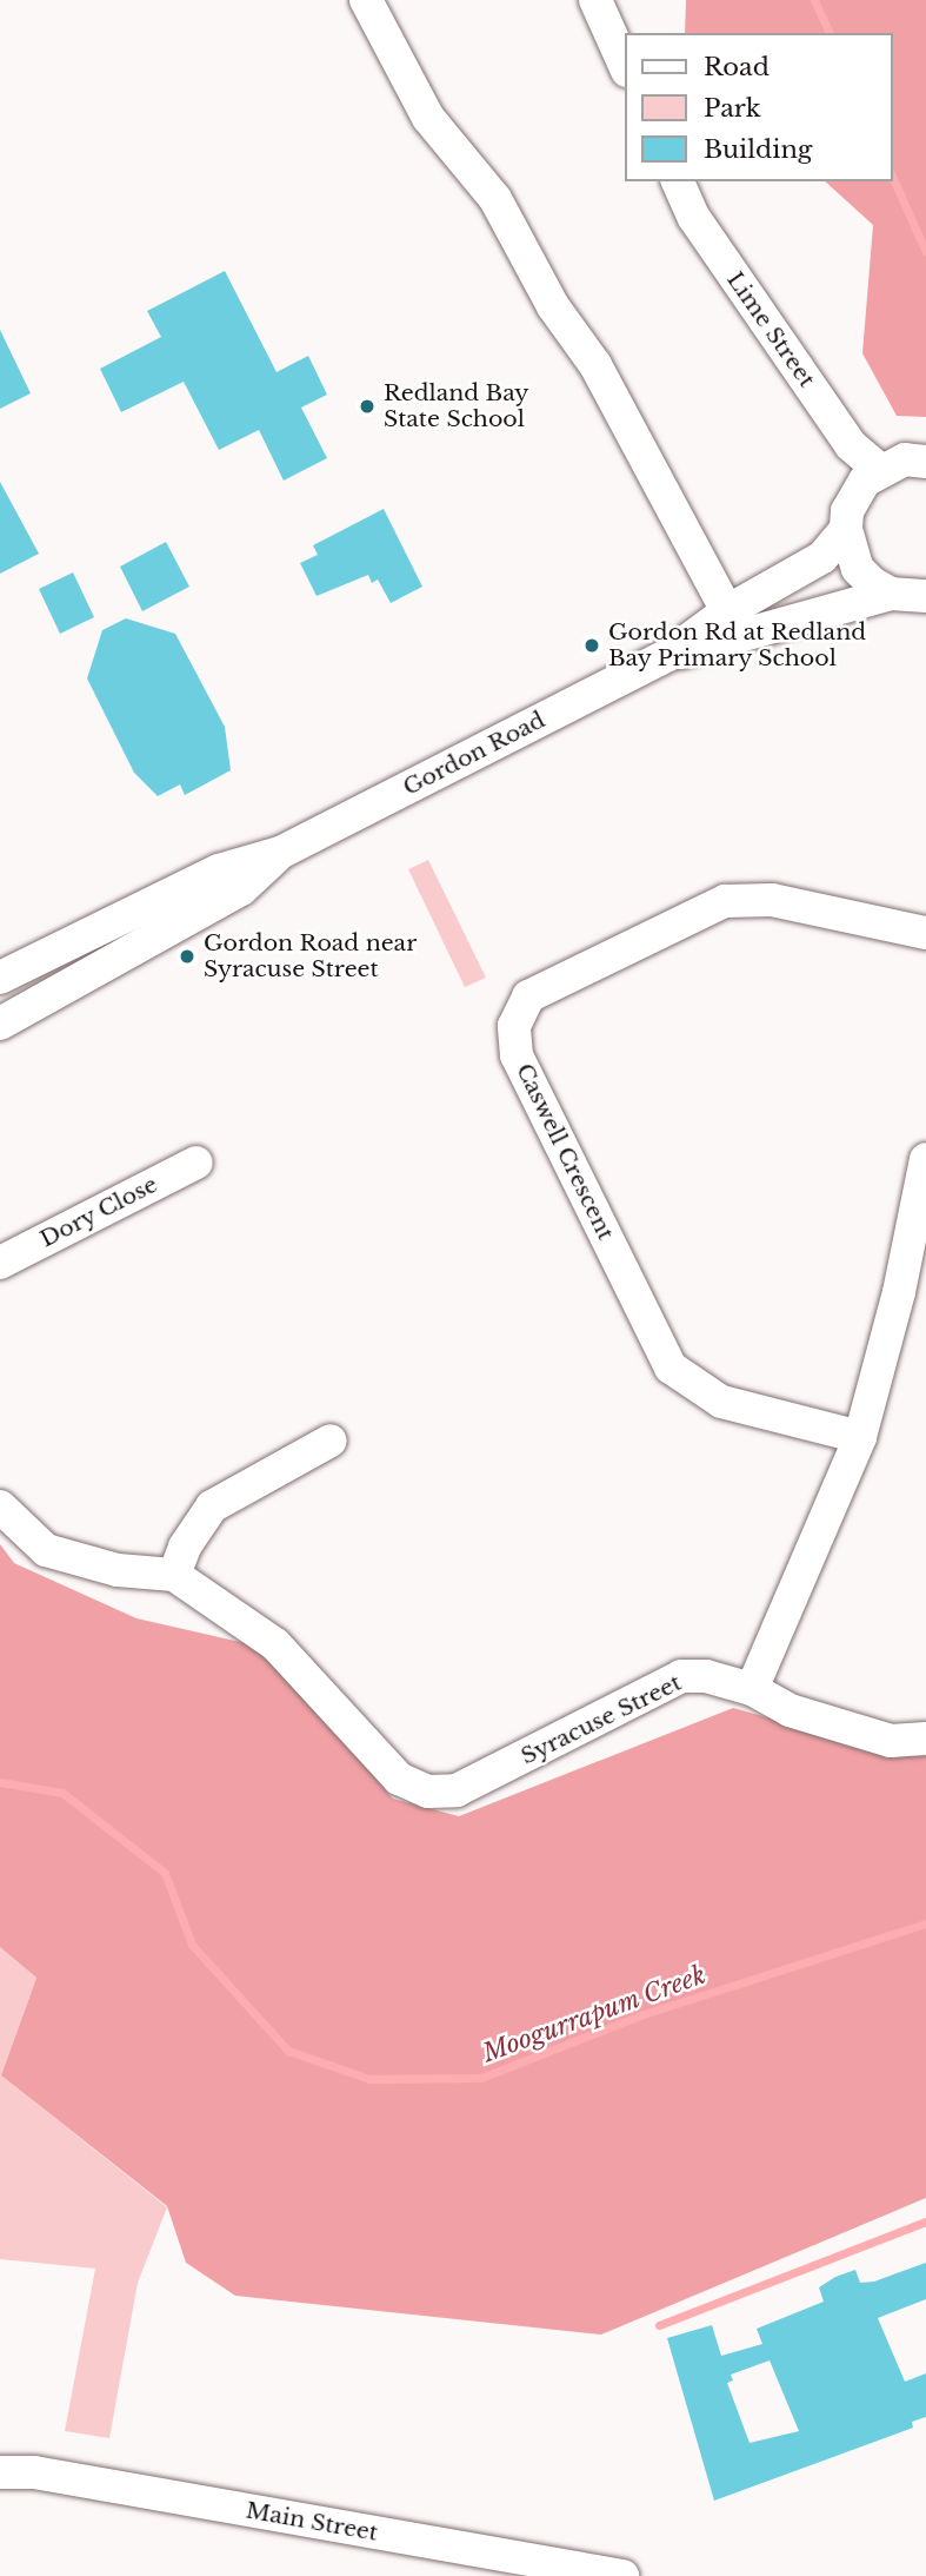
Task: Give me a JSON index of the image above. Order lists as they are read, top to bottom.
{
  "streets": {
    "street": [
      "Lime Street",
      "Gordon Road",
      "Caswell Crescent",
      "Dory Close",
      "Syracuse Street",
      "Main Street"
    ]
  },
  "crossings": [
    ["Lime Street", "Gordon Road"]
  ],
  "water": ["Moogurrapum Creek"],
  "places": ["Redland Bay State School", "Gordon Rd at Redland Bay Primary School", "Gordon Road near Syracuse Street"],
  "legend": ["Road", "Park", "Building"]
}
